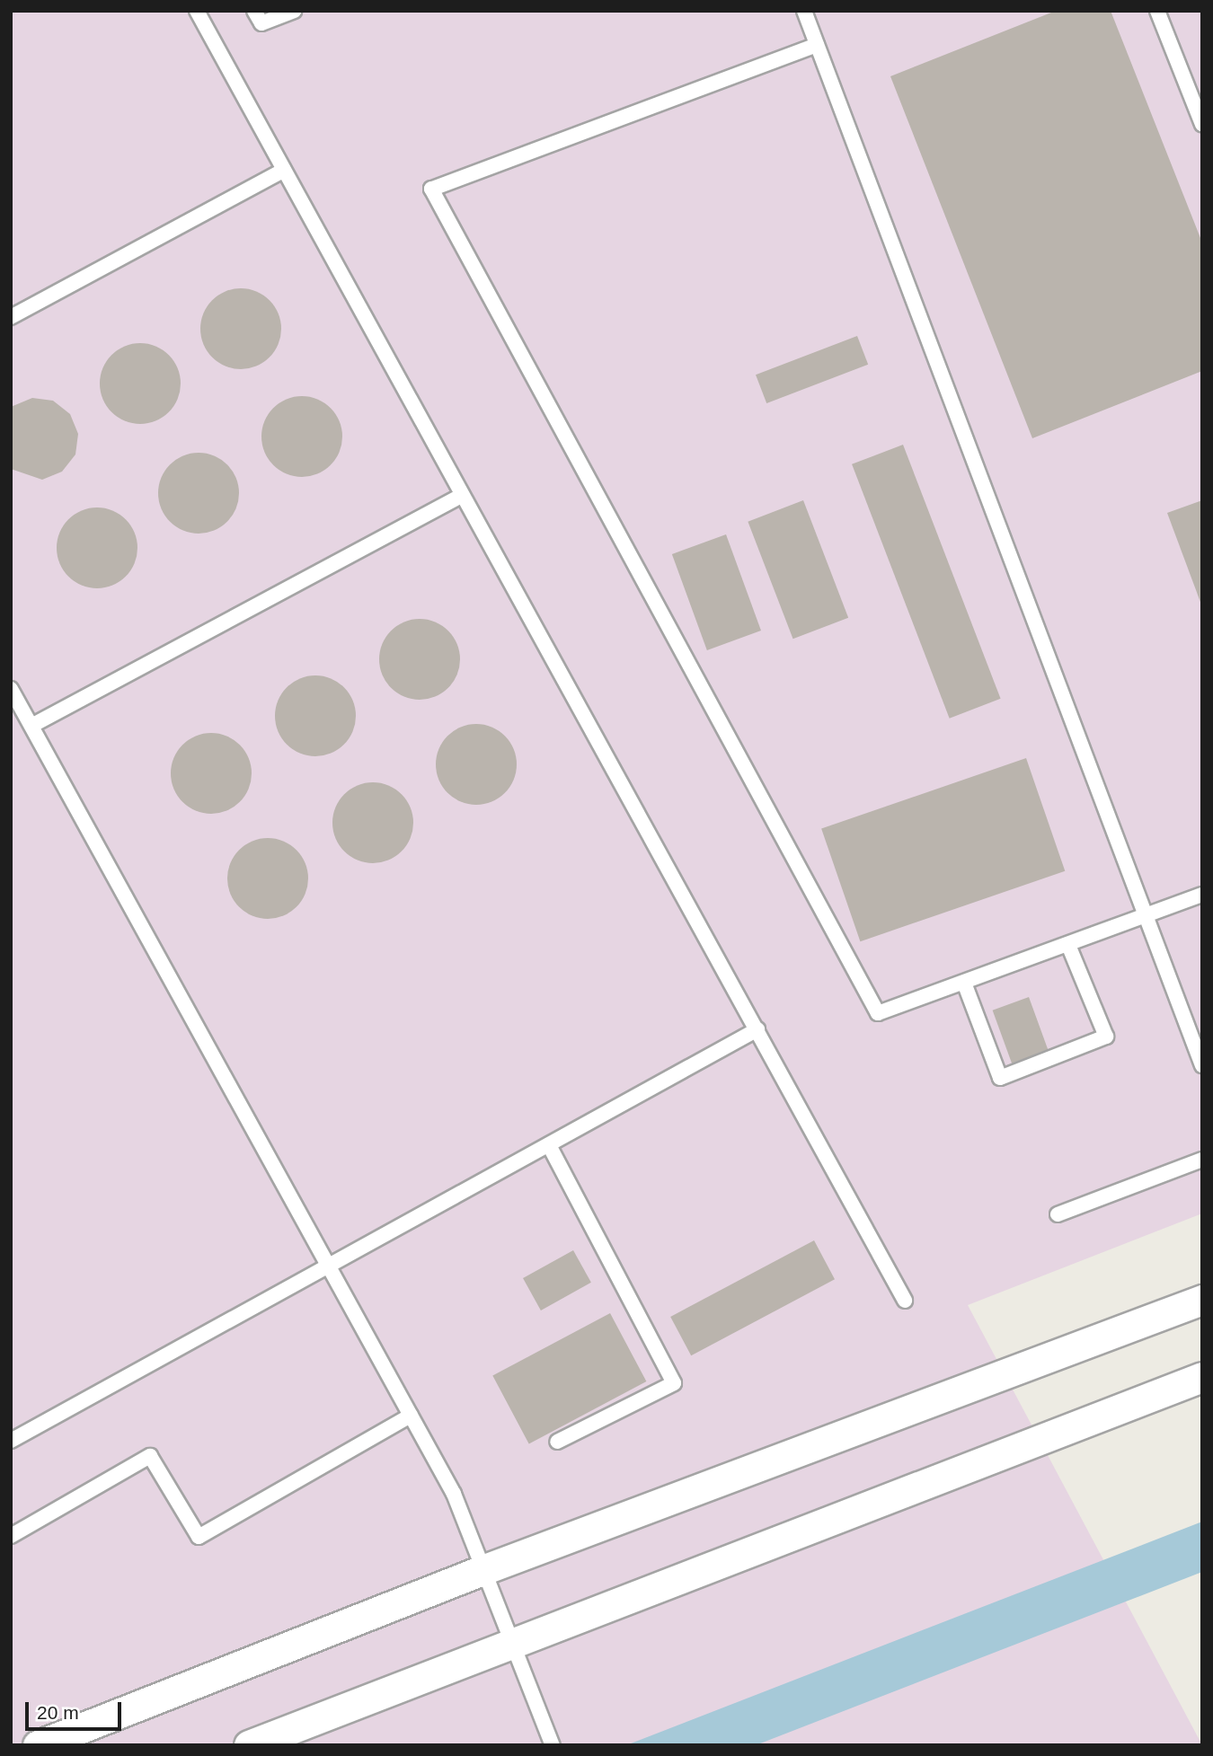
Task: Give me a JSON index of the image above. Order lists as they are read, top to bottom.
{
  "scale_bar": "20 m"
}
